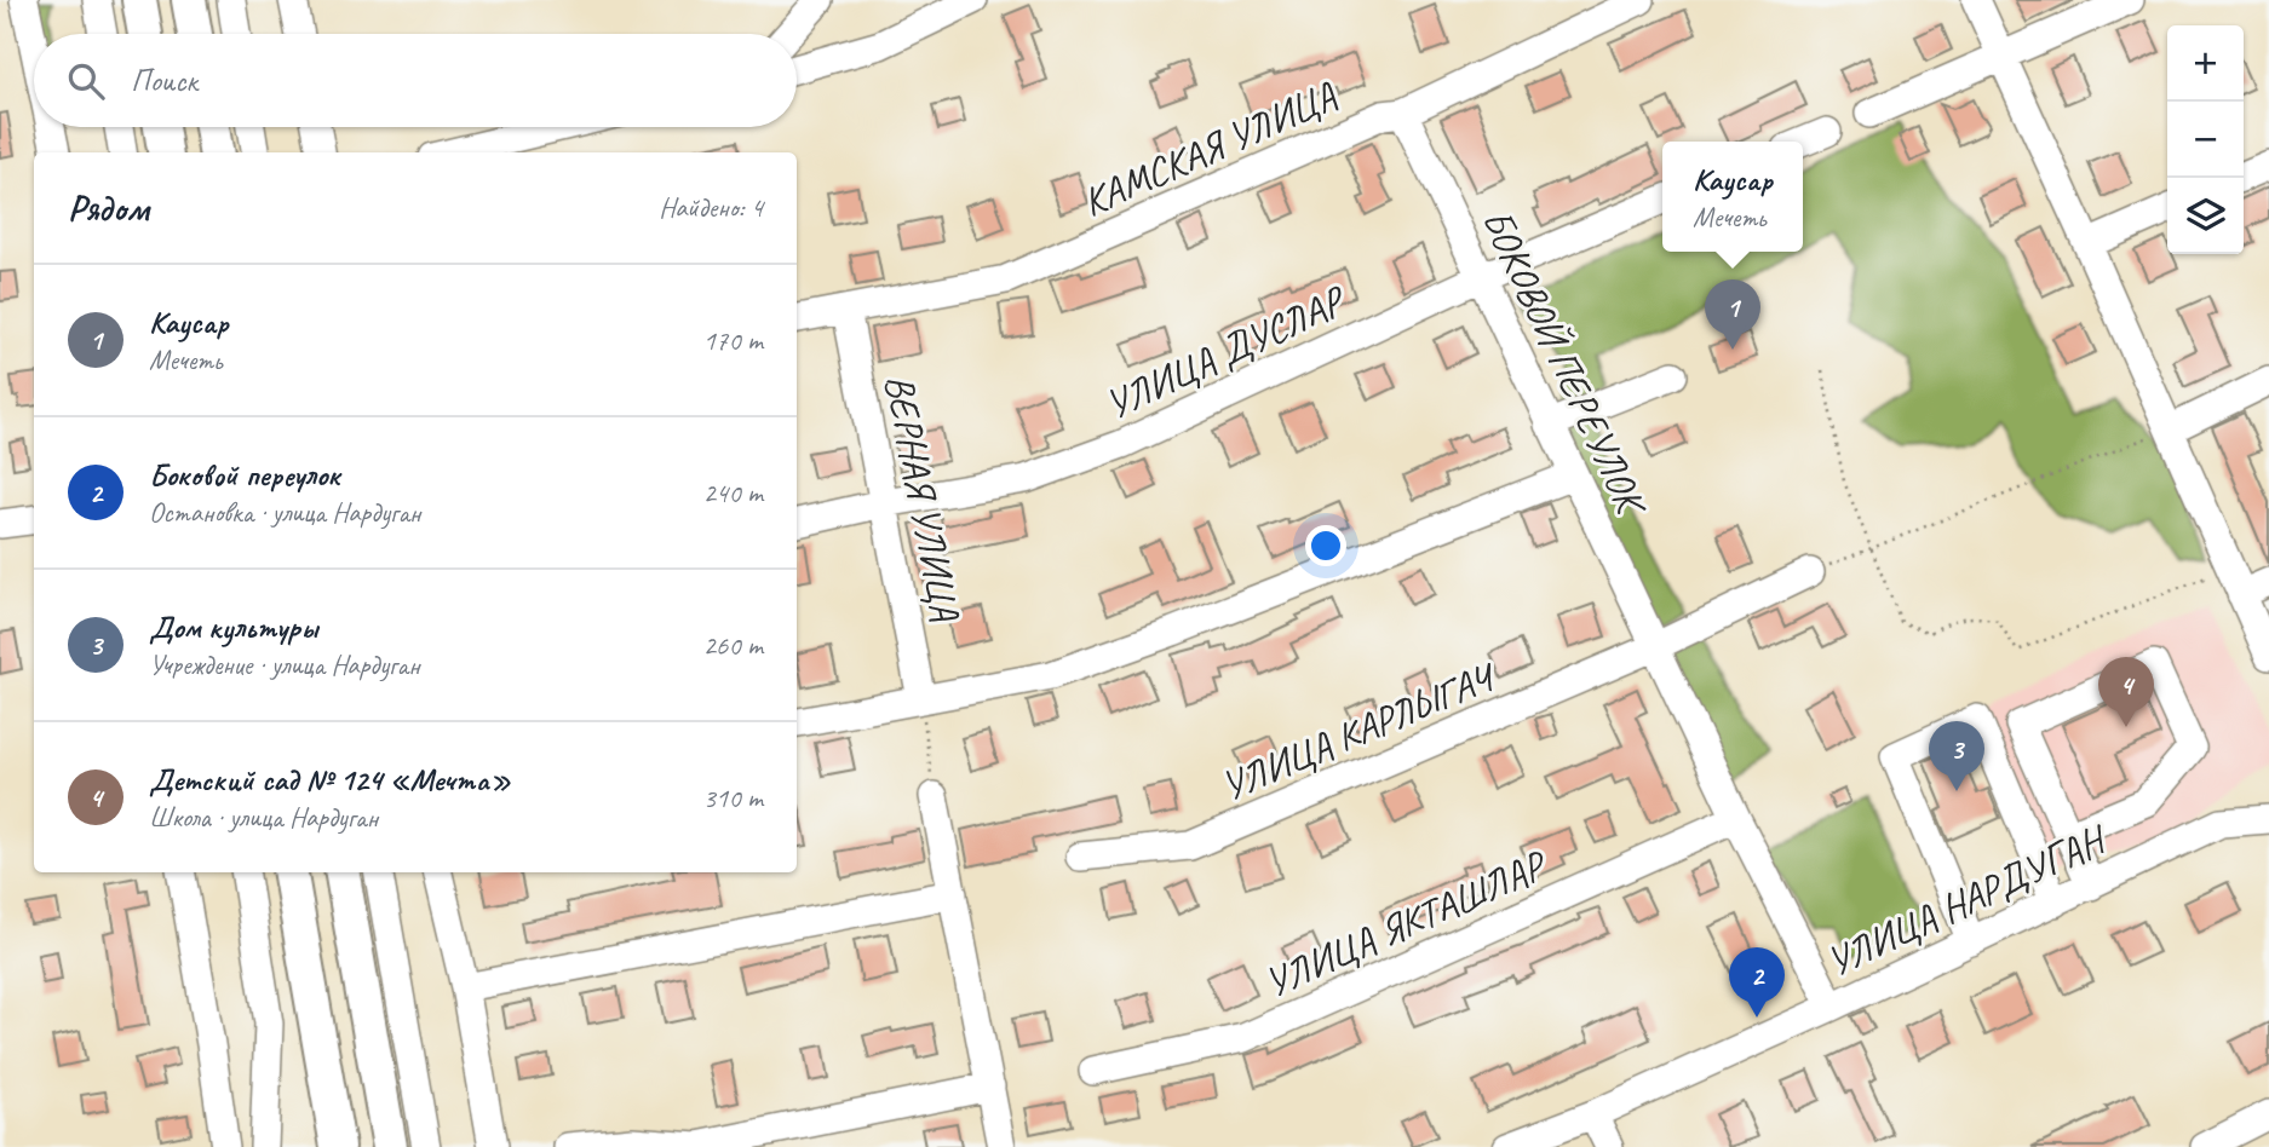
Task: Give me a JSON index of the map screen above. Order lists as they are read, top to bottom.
{
  "streets": {
    "street": [
      "КАМСКАЯ УЛИЦА",
      "УЛИЦА ДУСЛАР",
      "БОКОВОЙ ПЕРЕУЛОК",
      "ВЕРНАЯ УЛИЦА",
      "УЛИЦА КАРЛЫГАЧ",
      "УЛИЦА НАРДУГАН",
      "УЛИЦА ЯКТАШЛАР"
    ]
  },
  "crossings": [
    ["КАМСКАЯ УЛИЦА", "БОКОВОЙ ПЕРЕУЛОК"],
    ["КАМСКАЯ УЛИЦА", "ВЕРНАЯ УЛИЦА"],
    ["УЛИЦА ДУСЛАР", "БОКОВОЙ ПЕРЕУЛОК"],
    ["УЛИЦА ДУСЛАР", "ВЕРНАЯ УЛИЦА"],
    ["БОКОВОЙ ПЕРЕУЛОК", "УЛИЦА КАРЛЫГАЧ"],
    ["БОКОВОЙ ПЕРЕУЛОК", "УЛИЦА НАРДУГАН"],
    ["БОКОВОЙ ПЕРЕУЛОК", "УЛИЦА ЯКТАШЛАР"]
  ],
  "page": {
    "map_buttons": ["+", "−"],
    "search": "Поиск",
    "popup": ["Каусар", "Мечеть"],
    "heading": ["Рядом", "Найдено: 4"],
    "list": [
      {
        "mark": "1",
        "name": "Каусар",
        "note": "Мечеть",
        "value": "170 m"
      },
      {
        "mark": "2",
        "name": "Боковой переулок",
        "note": "Остановка · улица Нардуган",
        "value": "240 m"
      },
      {
        "mark": "3",
        "name": "Дом культуры",
        "note": "Учреждение · улица Нардуган",
        "value": "260 m"
      },
      {
        "mark": "4",
        "name": "Детский сад № 124 «Мечта»",
        "note": "Школа · улица Нардуган",
        "value": "310 m"
      }
    ],
    "pins": [
      "1",
      "4",
      "3",
      "2"
    ]
  }
}
